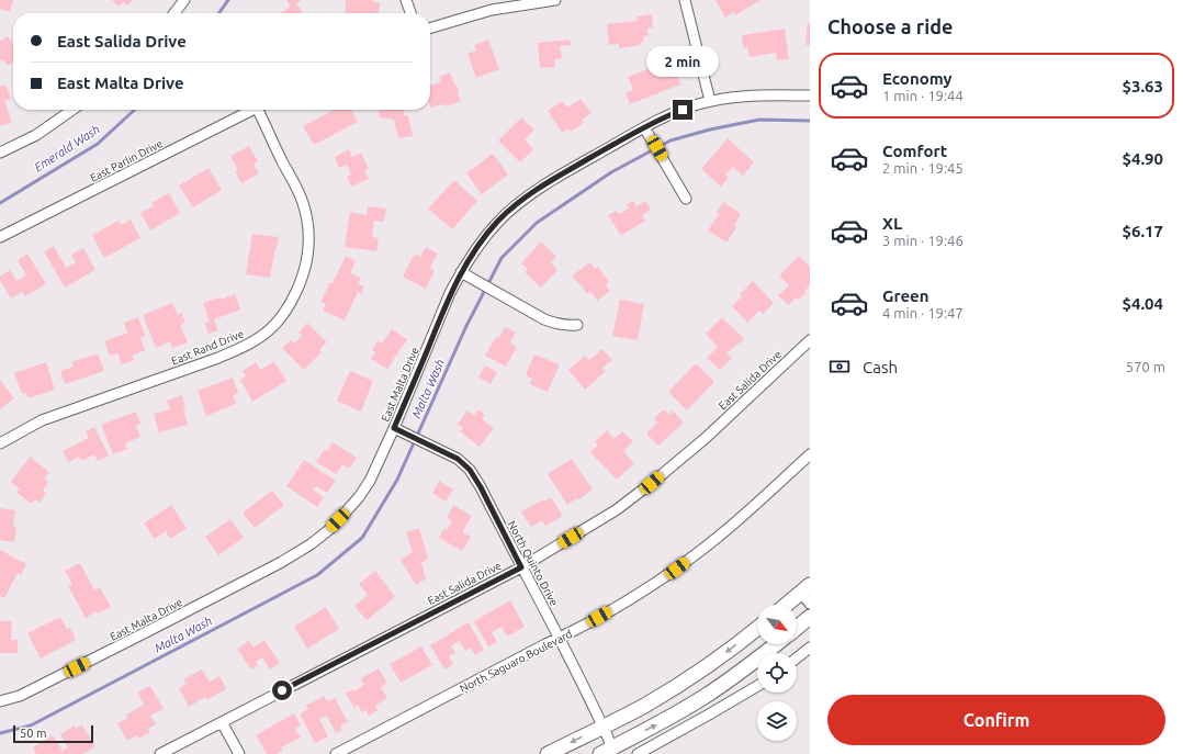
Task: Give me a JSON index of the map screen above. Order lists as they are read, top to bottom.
{
  "streets": {
    "street": [
      "East Parlin Drive",
      "East Rand Drive",
      "East Salida Drive",
      "East Malta Drive",
      "North Quinto Drive",
      "North Saguaro Boulevard"
    ]
  },
  "crossings": [
    ["East Salida Drive", "North Quinto Drive"],
    ["East Malta Drive", "North Quinto Drive"],
    ["North Quinto Drive", "North Saguaro Boulevard"]
  ],
  "water": ["Emerald Wash", "Malta Wash"],
  "scale_bar": "50 m",
  "north": "bottom right",
  "page": {
    "heading": "Choose a ride",
    "banner": ["East Salida Drive", "East Malta Drive"],
    "bubble": "2 min",
    "list": [
      {
        "name": "Economy",
        "note": "1 min · 19:44",
        "value": "$3.63"
      },
      {
        "name": "Comfort",
        "note": "2 min · 19:45",
        "value": "$4.90"
      },
      {
        "name": "XL",
        "note": "3 min · 19:46",
        "value": "$6.17"
      },
      {
        "name": "Green",
        "note": "4 min · 19:47",
        "value": "$4.04"
      }
    ],
    "pay": ["Cash", "570 m"],
    "buttons": "Confirm",
    "scale": "50 m"
  }
}
